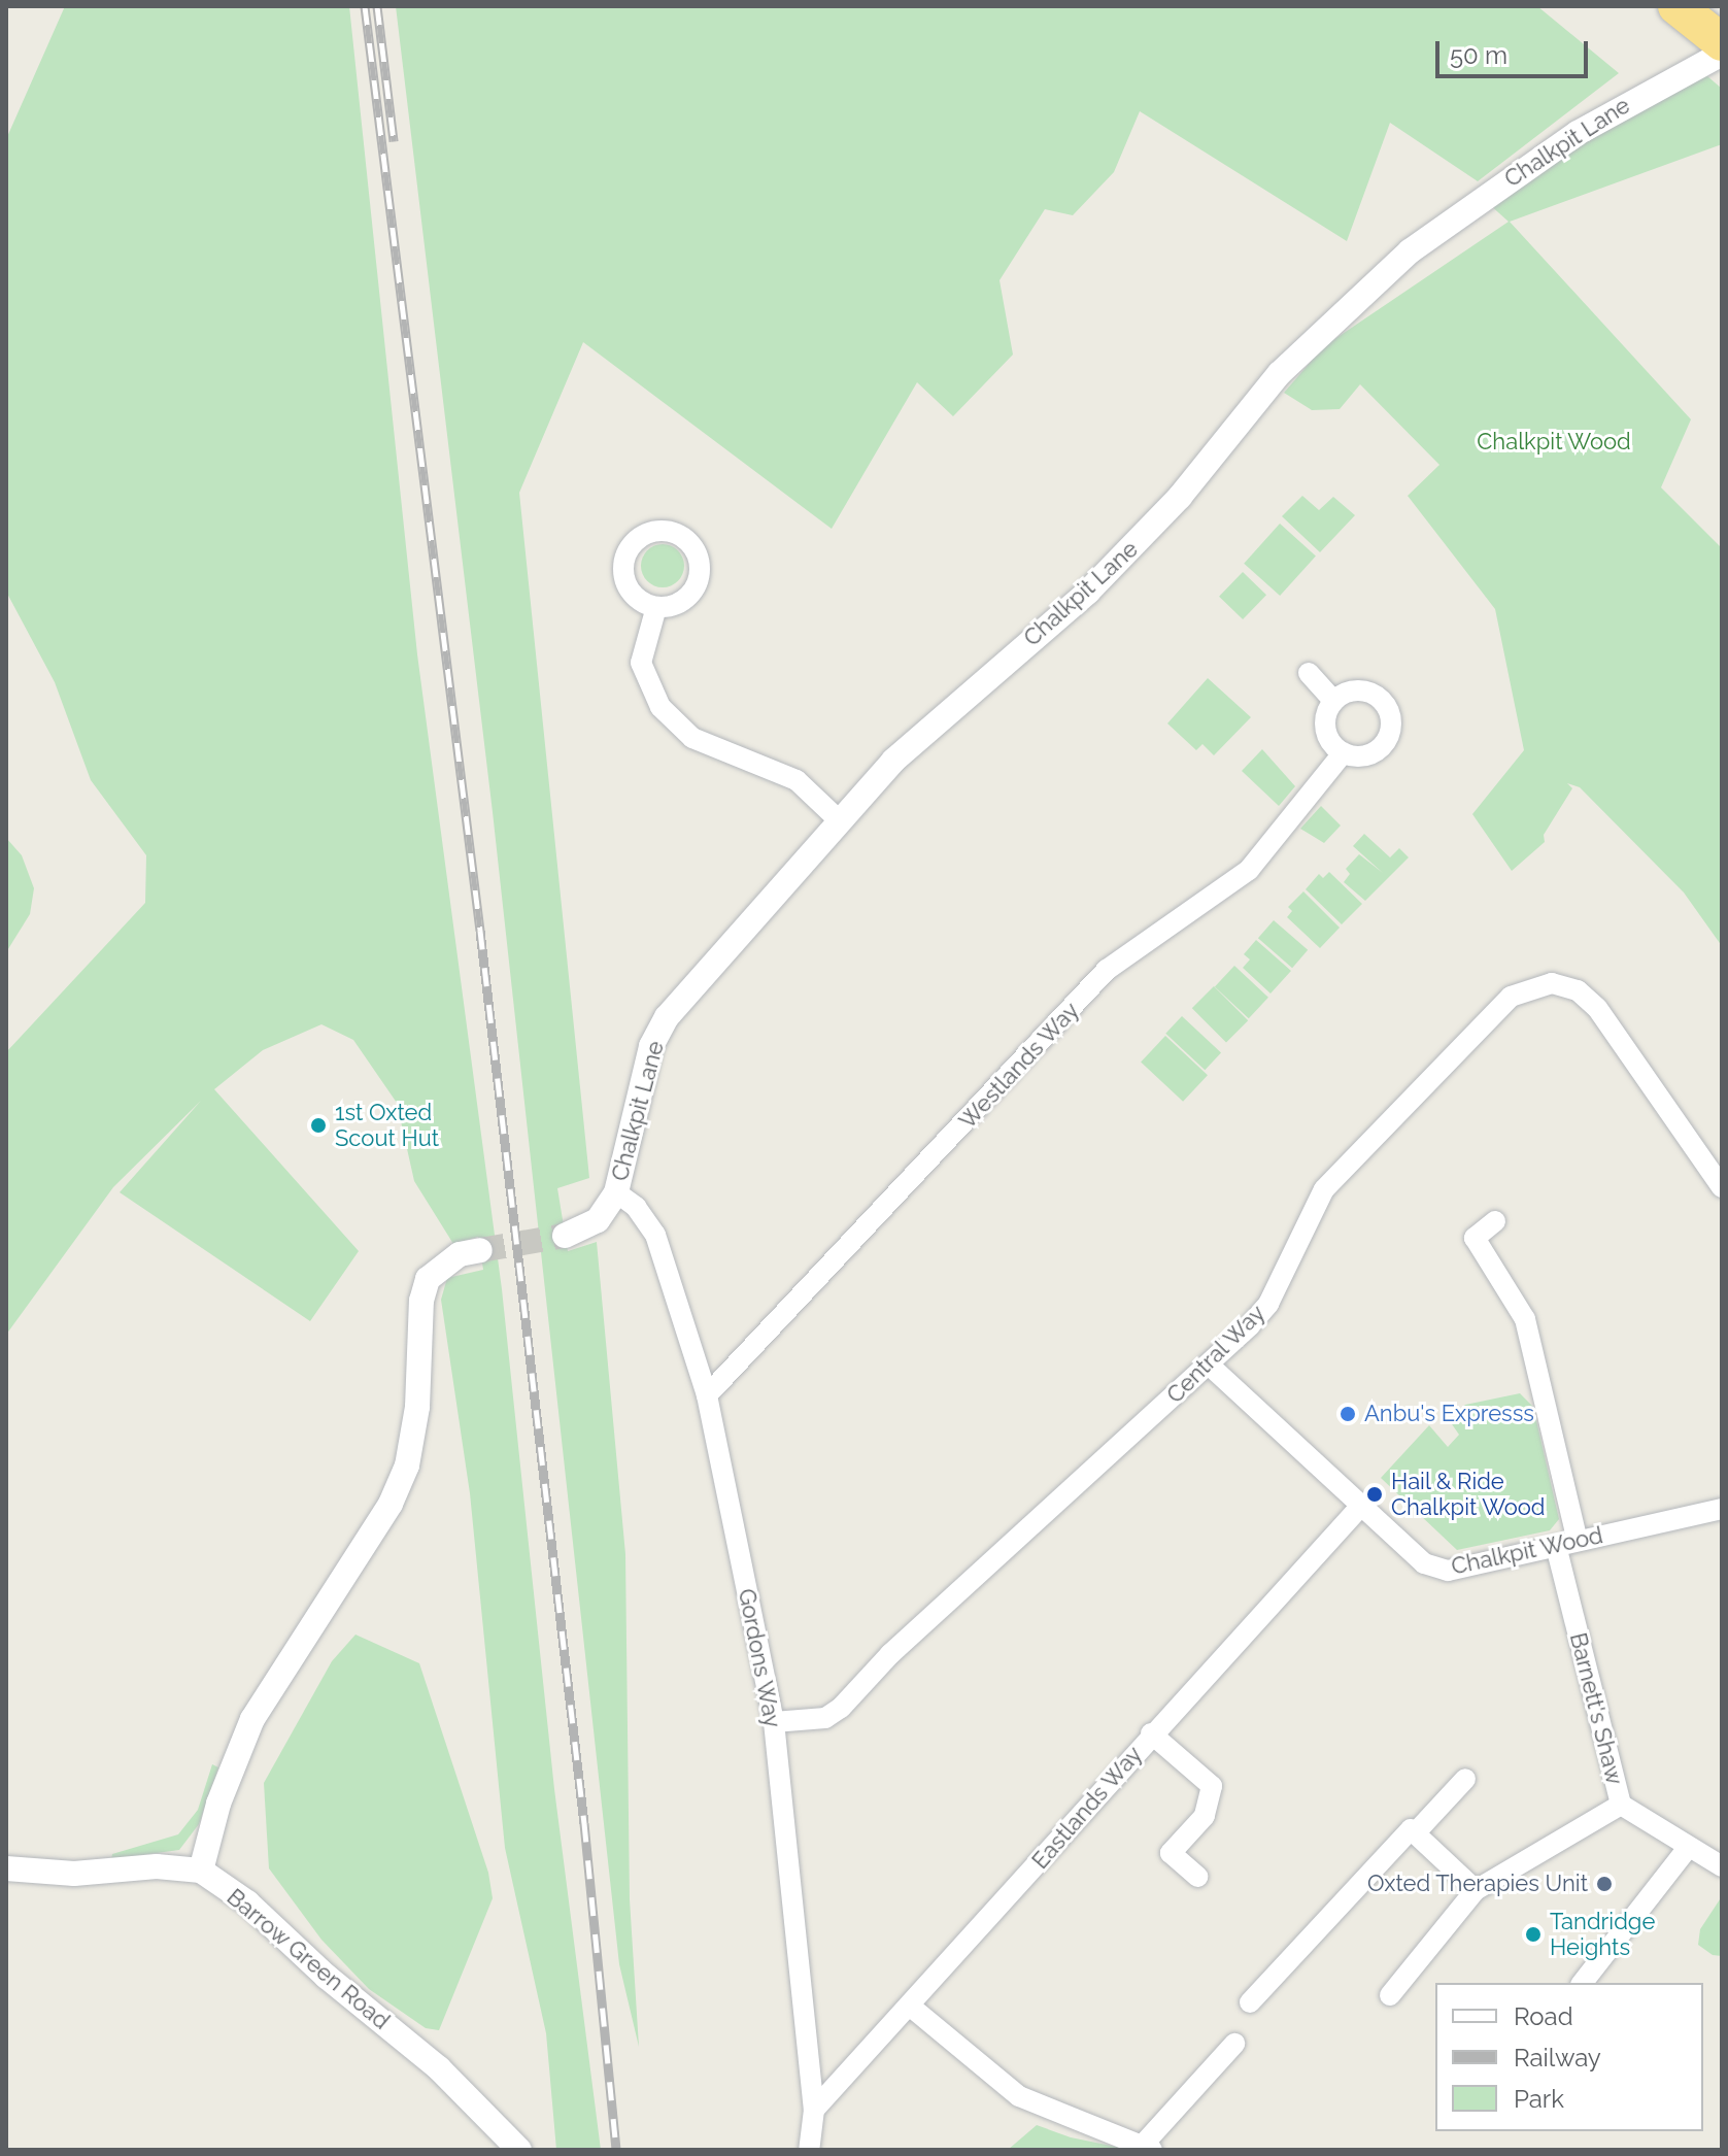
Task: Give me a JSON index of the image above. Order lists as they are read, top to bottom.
{
  "streets": {
    "street": [
      "Chalkpit Lane",
      "Westlands Way",
      "Central Way",
      "Chalkpit Wood",
      "Gordons Way",
      "Barnett's Shaw",
      "Eastlands Way",
      "Barrow Green Road"
    ]
  },
  "crossings": [
    ["Chalkpit Lane", "Gordons Way"],
    ["Westlands Way", "Gordons Way"],
    ["Central Way", "Chalkpit Wood"],
    ["Central Way", "Gordons Way"],
    ["Chalkpit Wood", "Barnett's Shaw"],
    ["Chalkpit Wood", "Eastlands Way"],
    ["Gordons Way", "Eastlands Way"]
  ],
  "parks": ["Chalkpit Wood"],
  "places": [
    "1st Oxted Scout Hut",
    "Anbu's Expresss",
    "Hail & Ride Chalkpit Wood",
    "Oxted Therapies Unit",
    "Tandridge Heights"
  ],
  "legend": ["Road", "Railway", "Park"],
  "scale_bar": "50 m"
}
